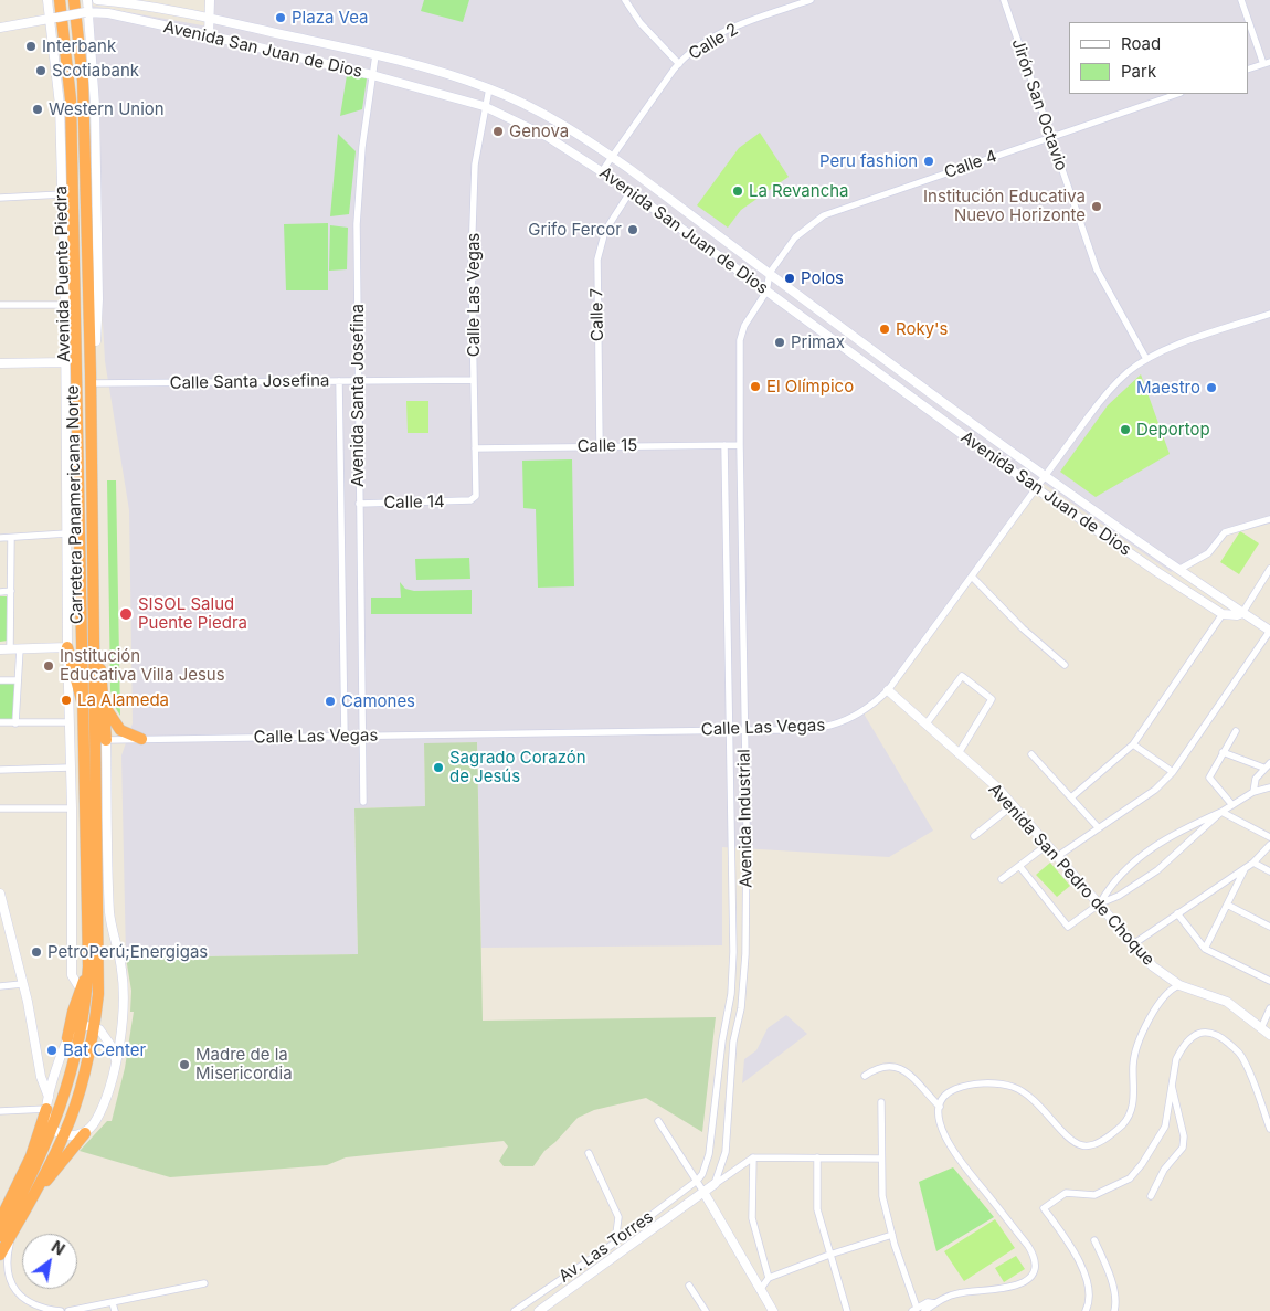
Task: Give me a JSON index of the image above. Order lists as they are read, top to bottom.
{
  "streets": {
    "highway": ["Carretera Panamericana Norte"],
    "main road": [
      "Avenida San Juan de Dios",
      "Avenida Puente Piedra",
      "Avenida San Pedro de Choque",
      "Av. Las Torres"
    ],
    "street": [
      "Calle 2",
      "Jirón San Octavio",
      "Calle 4",
      "Calle Las Vegas",
      "Calle 7",
      "Calle Santa Josefina",
      "Avenida Santa Josefina",
      "Calle 15",
      "Calle 14",
      "Avenida Industrial"
    ]
  },
  "crossings": [
    ["Calle 2", "Avenida San Juan de Dios"],
    ["Avenida San Juan de Dios", "Calle 4"],
    ["Avenida San Juan de Dios", "Avenida Puente Piedra"],
    ["Avenida San Juan de Dios", "Calle Las Vegas"],
    ["Avenida San Juan de Dios", "Calle 7"],
    ["Avenida San Juan de Dios", "Avenida Santa Josefina"],
    ["Avenida San Juan de Dios", "Avenida Industrial"],
    ["Jirón San Octavio", "Calle 4"],
    ["Jirón San Octavio", "Calle Las Vegas"],
    ["Calle 4", "Avenida Industrial"],
    ["Calle Las Vegas", "Calle Santa Josefina"],
    ["Calle Las Vegas", "Avenida Santa Josefina"],
    ["Calle Las Vegas", "Calle 15"],
    ["Calle Las Vegas", "Calle 14"],
    ["Calle Las Vegas", "Avenida Industrial"],
    ["Calle Las Vegas", "Avenida San Pedro de Choque"],
    ["Calle 7", "Calle 15"],
    ["Calle Santa Josefina", "Avenida Santa Josefina"],
    ["Calle Santa Josefina", "Carretera Panamericana Norte"],
    ["Avenida Santa Josefina", "Calle 14"],
    ["Calle 15", "Avenida Industrial"],
    ["Avenida Industrial", "Av. Las Torres"]
  ],
  "places": [
    "Plaza Vea",
    "Interbank",
    "Scotiabank",
    "Western Union",
    "Genova",
    "Peru fashion",
    "La Revancha",
    "Institución Educativa Nuevo Horizonte",
    "Grifo Fercor",
    "Polos",
    "Roky's",
    "Primax",
    "El Olímpico",
    "Maestro",
    "Deportop",
    "SISOL Salud Puente Piedra",
    "Institución Educativa Villa Jesus",
    "La Alameda",
    "Camones",
    "Sagrado Corazón de Jesús",
    "PetroPerú;Energigas",
    "Bat Center",
    "Madre de la Misericordia"
  ],
  "legend": ["Road", "Park"],
  "north": "top right"
}
